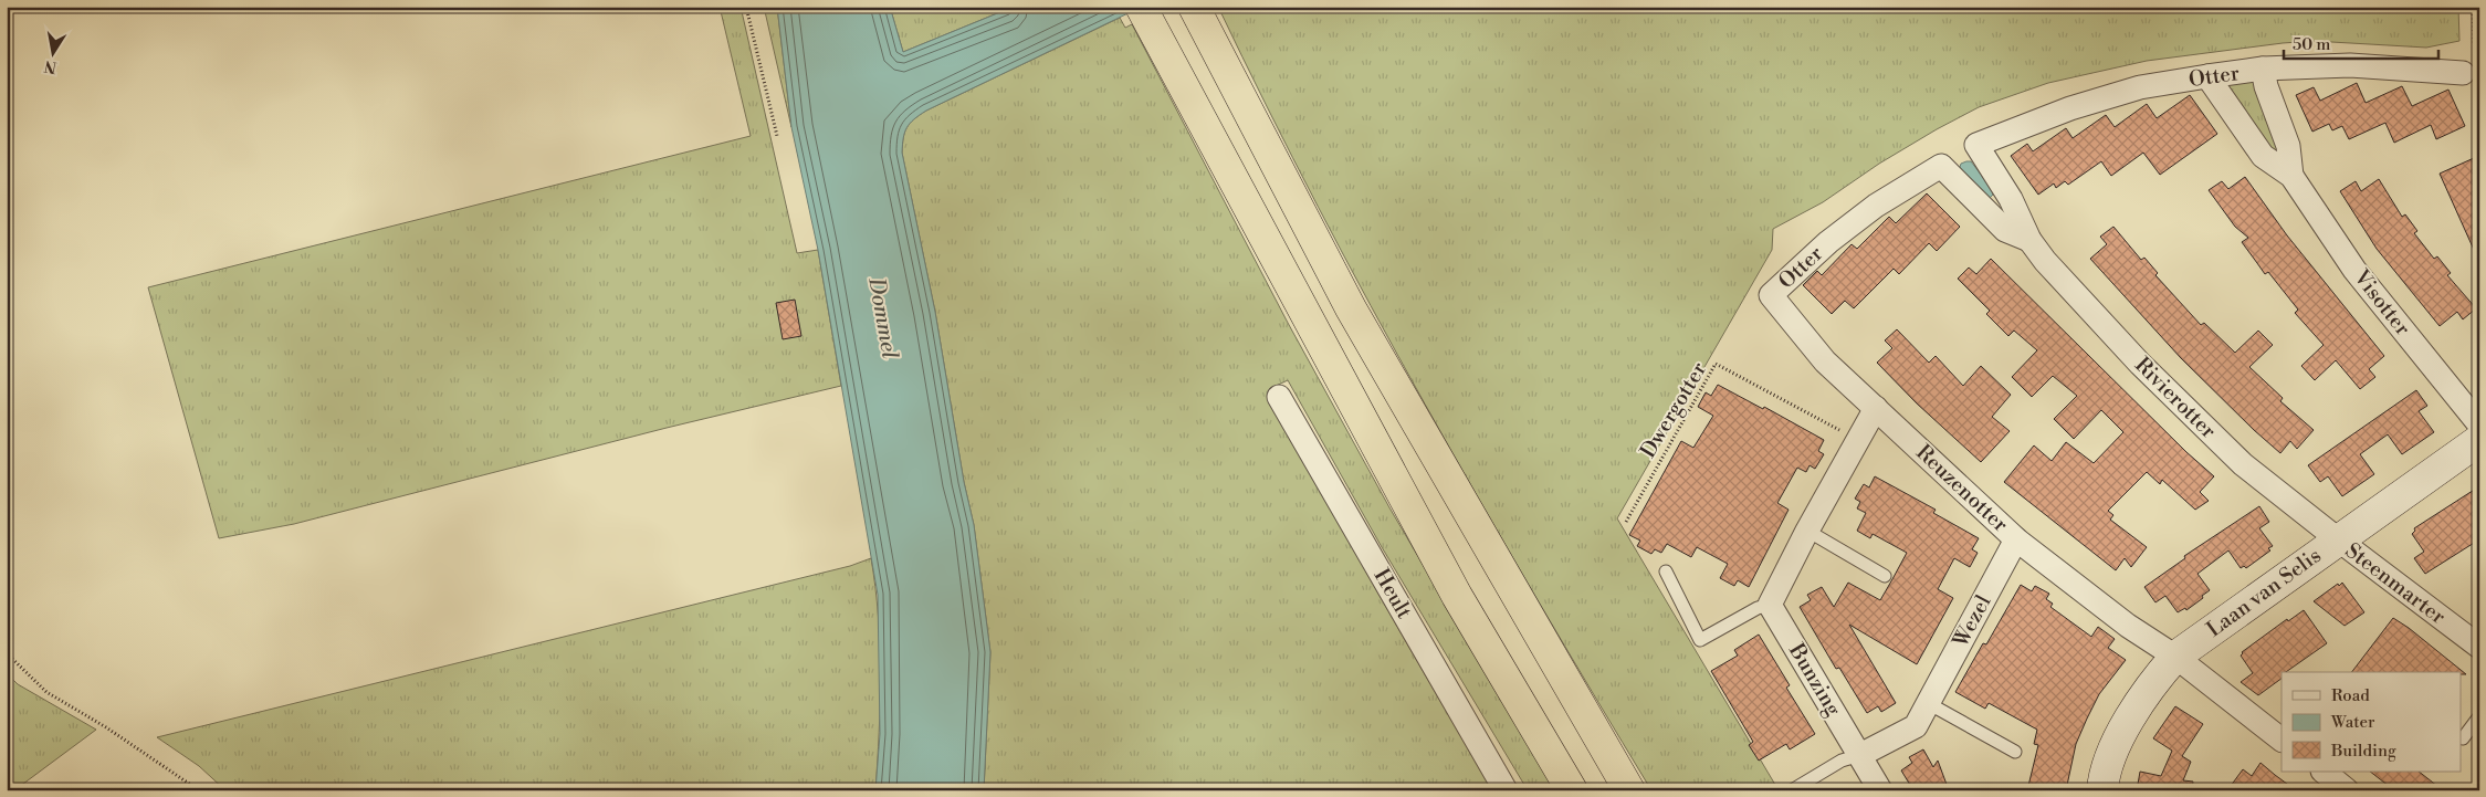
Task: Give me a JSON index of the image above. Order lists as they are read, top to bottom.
{
  "streets": {
    "street": [
      "Otter",
      "Visotter",
      "Rivierotter",
      "Reuzenotter",
      "Steenmarter",
      "Laan van Selis",
      "Heult",
      "Wezel",
      "Bunzing"
    ],
    "path": ["Dwergotter"]
  },
  "crossings": [
    ["Otter", "Visotter"],
    ["Otter", "Rivierotter"],
    ["Otter", "Reuzenotter"],
    ["Rivierotter", "Steenmarter"],
    ["Rivierotter", "Laan van Selis"],
    ["Reuzenotter", "Laan van Selis"],
    ["Reuzenotter", "Wezel"],
    ["Steenmarter", "Laan van Selis"],
    ["Wezel", "Bunzing"]
  ],
  "water": ["Dommel"],
  "legend": ["Road", "Water", "Building"],
  "scale_bar": "50 m",
  "north": "bottom"
}
